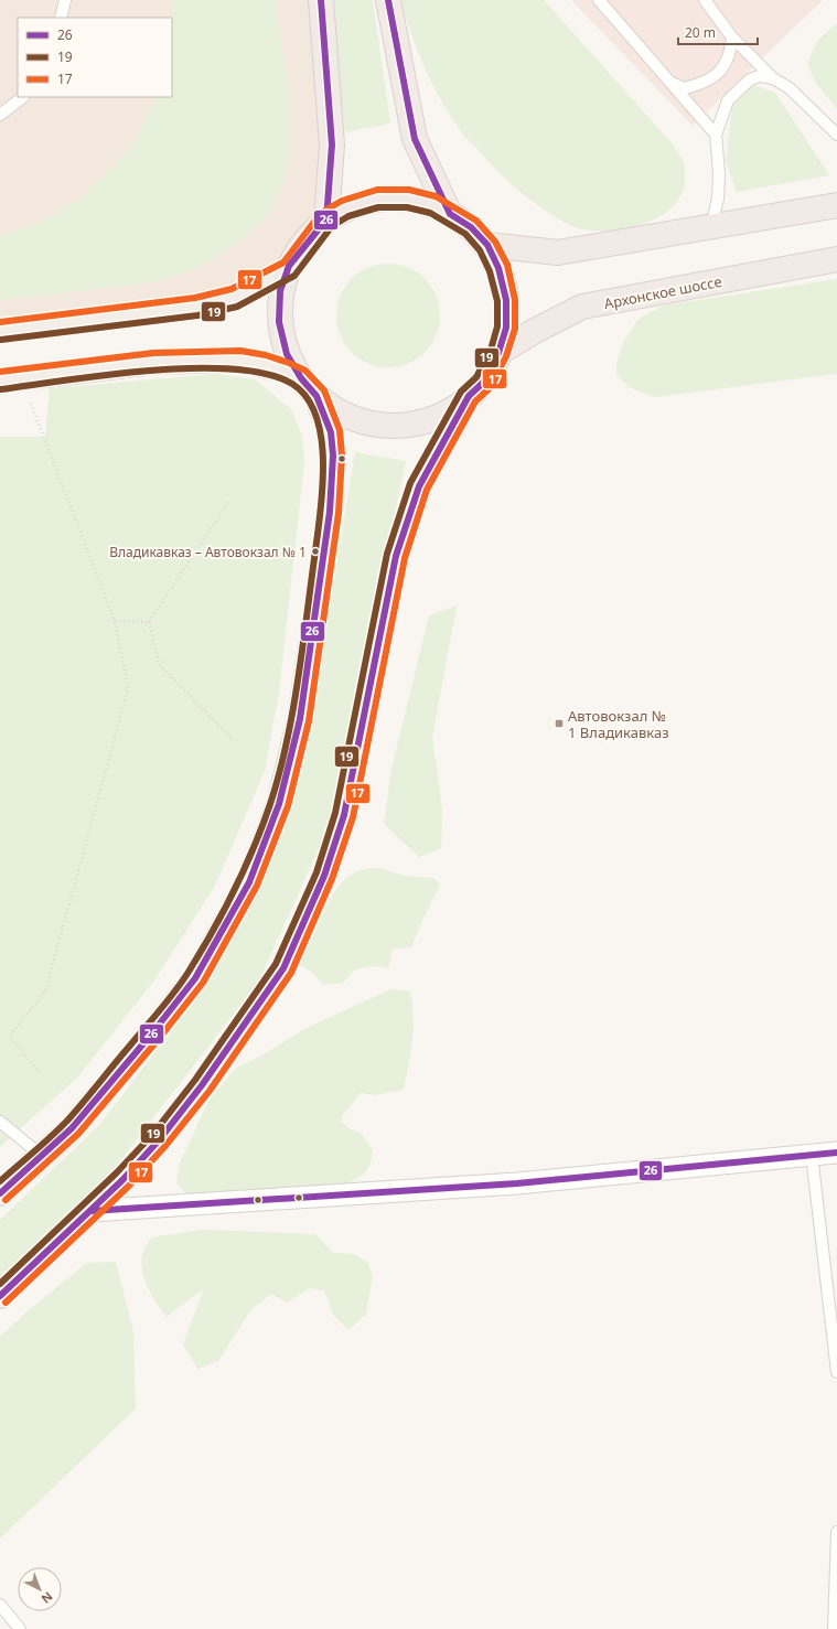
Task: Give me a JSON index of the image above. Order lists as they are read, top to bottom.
{
  "streets": {
    "highway": ["Архонское шоссе"]
  },
  "places": {
    "other": ["Владикавказ – Автовокзал № 1"],
    "transit": ["Автовокзал № 1 Владикавказ"]
  },
  "lines": ["transit line 26", "transit line 17", "transit line 19"],
  "legend": ["26", "19", "17"],
  "scale_bar": "20 m",
  "north": "bottom right"
}
